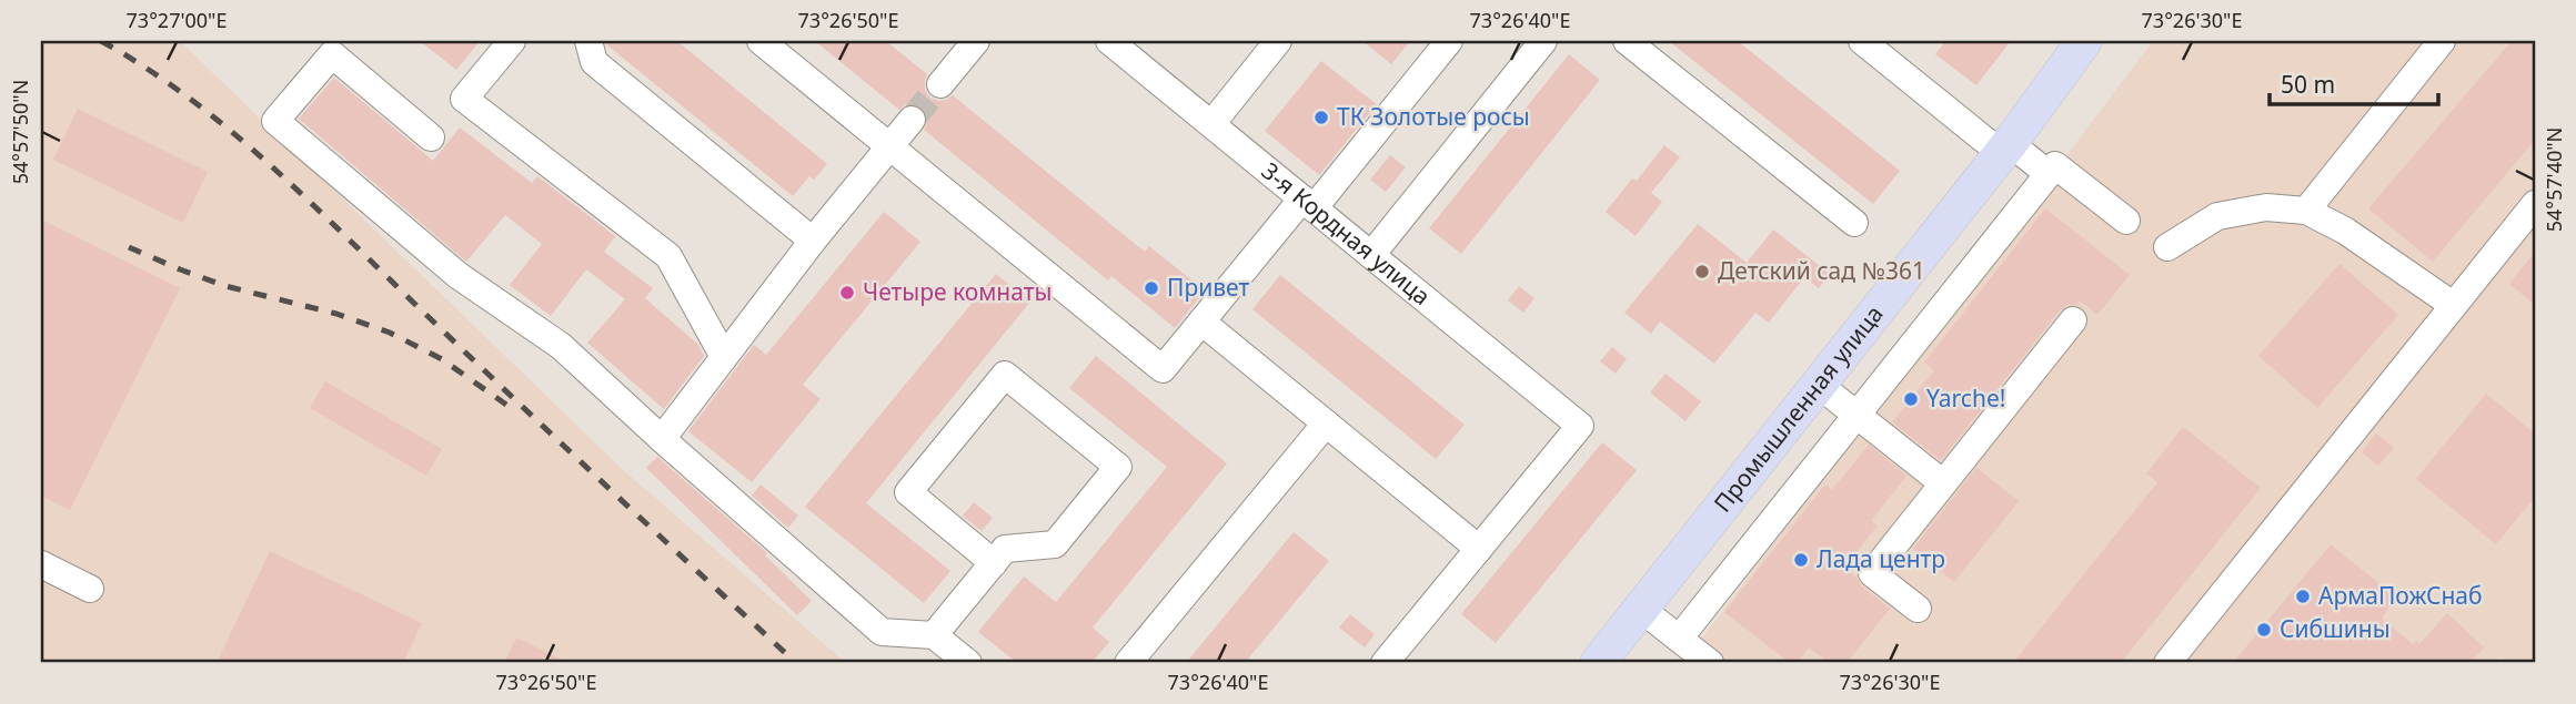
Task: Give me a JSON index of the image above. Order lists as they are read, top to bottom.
{
  "streets": {
    "main road": ["Промышленная улица"],
    "street": ["3-я Кордная улица"]
  },
  "places": [
    "ТК Золотые росы",
    "Детский сад №361",
    "Привет",
    "Четыре комнаты",
    "Yarche!",
    "Лада центр",
    "АрмаПожСнаб",
    "Сибшины"
  ],
  "scale_bar": "50 m",
  "coordinates": [
    "73°27'00\"E",
    "73°26'50\"E",
    "73°26'40\"E",
    "73°26'30\"E",
    "54°57'50\"N",
    "54°57'40\"N"
  ]
}
